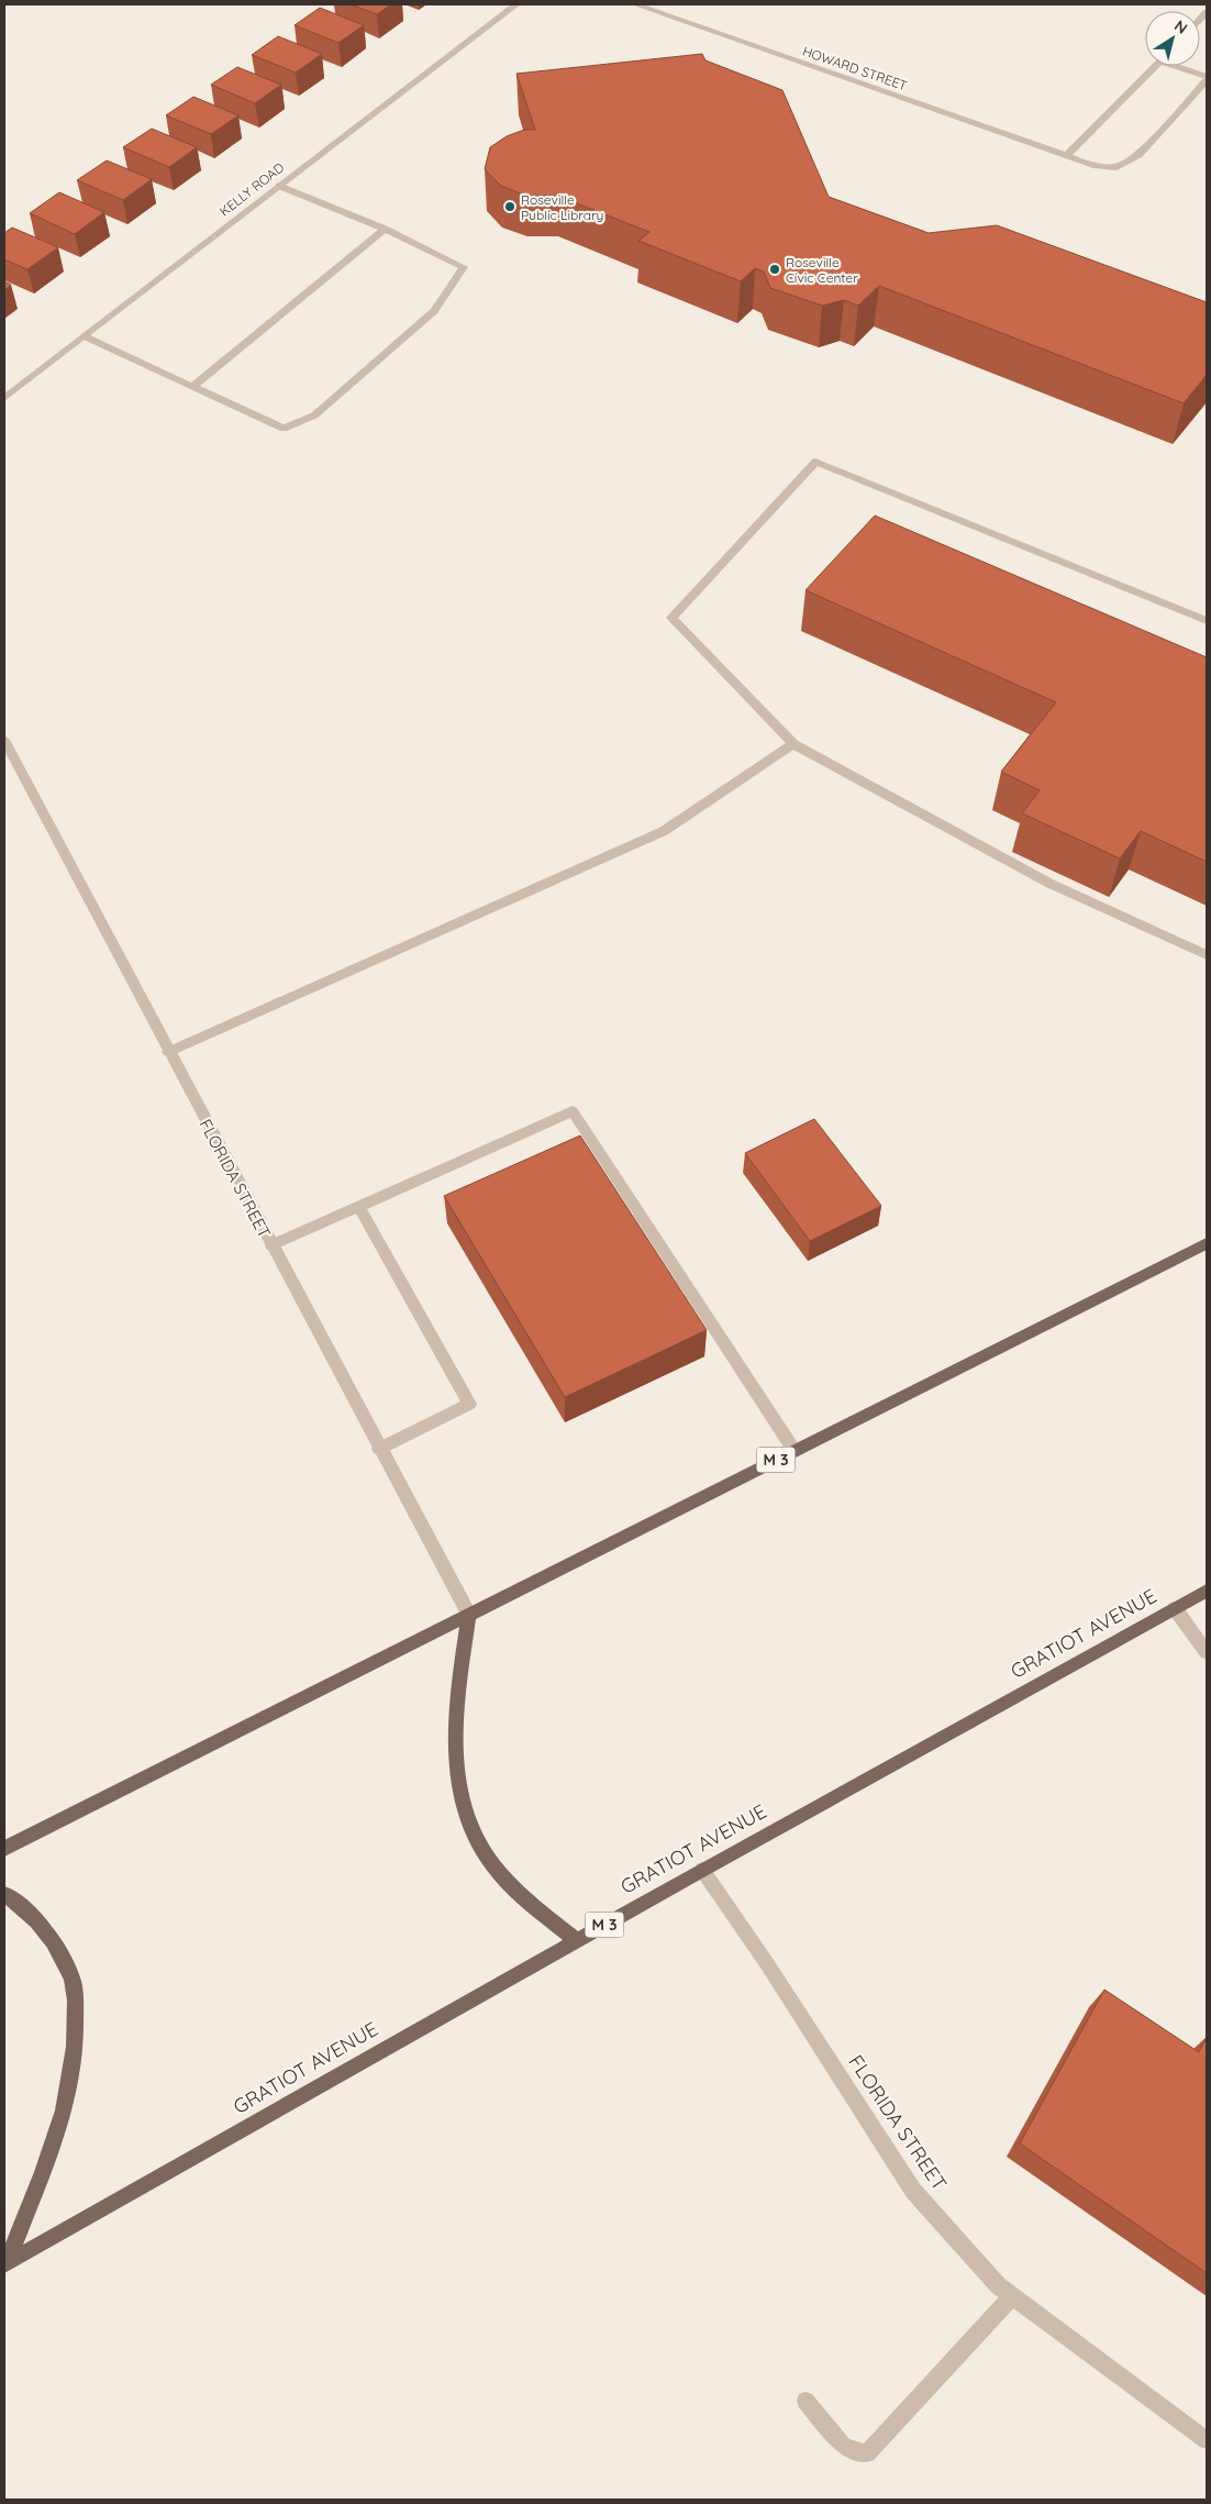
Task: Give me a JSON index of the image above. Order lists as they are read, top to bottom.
{
  "streets": {
    "main road": ["M 3", "GRATIOT AVENUE"],
    "street": ["HOWARD STREET", "KELLY ROAD", "FLORIDA STREET"]
  },
  "crossings": [
    ["FLORIDA STREET", "M 3"],
    ["FLORIDA STREET", "GRATIOT AVENUE"]
  ],
  "places": ["Roseville Public Library", "Roseville Civic Center"],
  "north": "top right"
}
